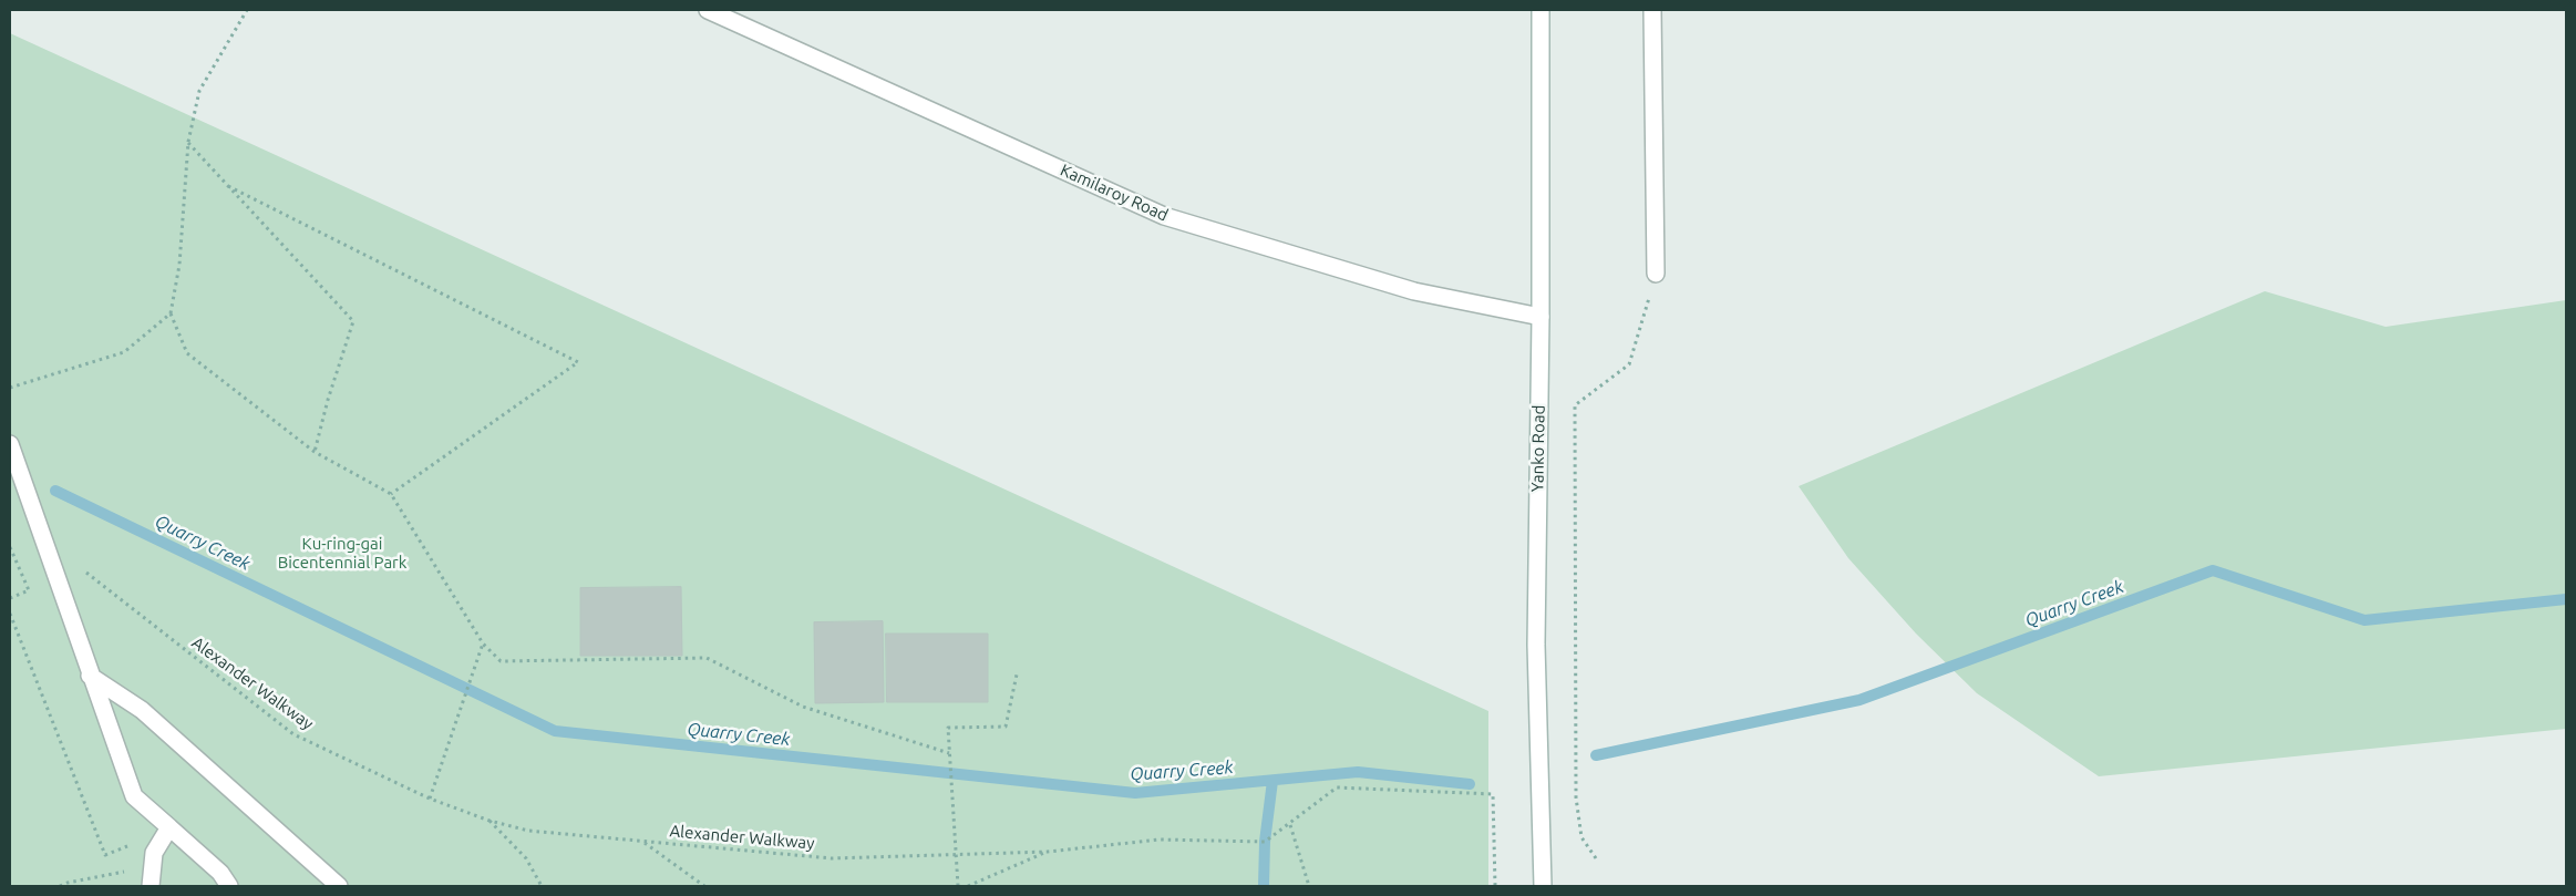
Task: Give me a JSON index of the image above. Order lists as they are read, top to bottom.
{
  "streets": {
    "street": ["Kamilaroy Road", "Yanko Road"],
    "path": ["Alexander Walkway"]
  },
  "crossings": [
    ["Kamilaroy Road", "Yanko Road"]
  ],
  "water": ["Quarry Creek"],
  "parks": ["Ku-ring-gai Bicentennial Park"]
}
